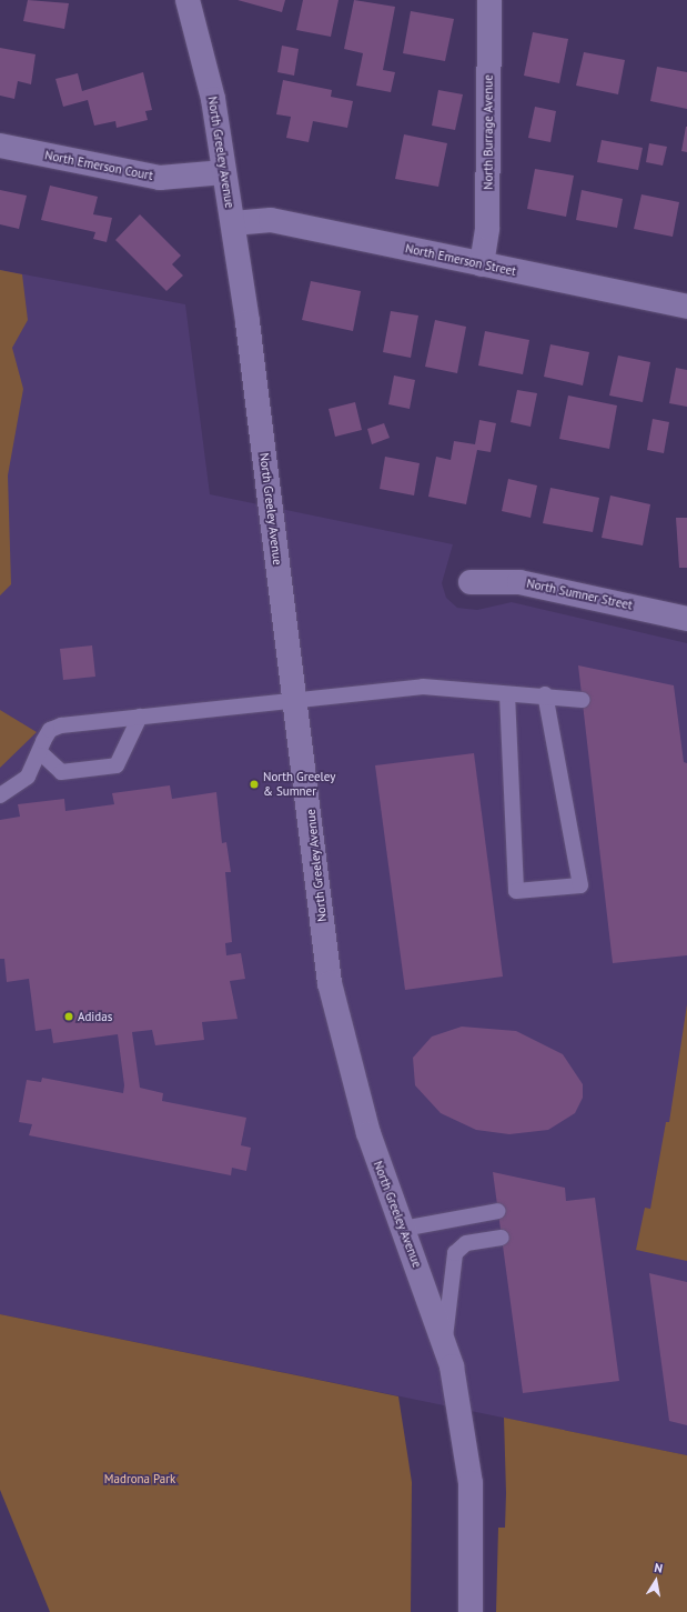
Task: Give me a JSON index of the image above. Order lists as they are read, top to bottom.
{
  "streets": {
    "main road": [
      "North Burrage Avenue",
      "North Greeley Avenue",
      "North Emerson Court",
      "North Emerson Street",
      "North Sumner Street"
    ]
  },
  "crossings": [
    ["North Burrage Avenue", "North Emerson Street"],
    ["North Greeley Avenue", "North Emerson Court"],
    ["North Greeley Avenue", "North Emerson Street"]
  ],
  "parks": ["Madrona Park"],
  "places": ["North Greeley & Sumner", "Adidas"],
  "north": "top"
}
